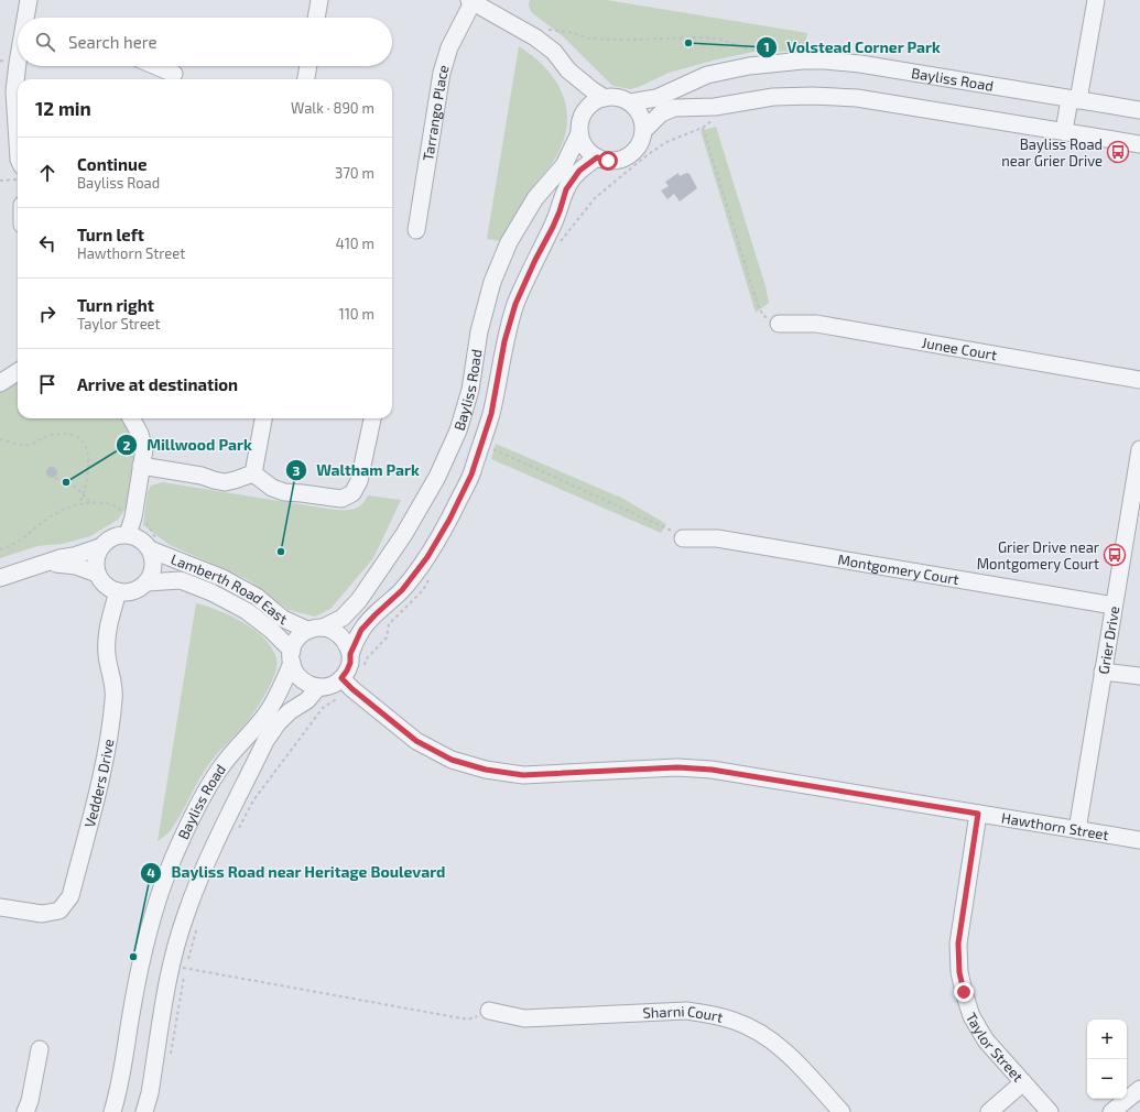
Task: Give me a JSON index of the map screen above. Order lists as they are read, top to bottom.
{
  "streets": {
    "street": [
      "Bayliss Road",
      "Tarrango Place",
      "Junee Court",
      "Montgomery Court",
      "Lamberth Road East",
      "Grier Drive",
      "Vedders Drive",
      "Hawthorn Street",
      "Sharni Court",
      "Taylor Street"
    ]
  },
  "crossings": [
    ["Bayliss Road", "Lamberth Road East"],
    ["Bayliss Road", "Hawthorn Street"],
    ["Montgomery Court", "Grier Drive"],
    ["Lamberth Road East", "Vedders Drive"],
    ["Lamberth Road East", "Hawthorn Street"],
    ["Grier Drive", "Hawthorn Street"],
    ["Hawthorn Street", "Taylor Street"]
  ],
  "places": {
    "other": [
      "Volstead Corner Park",
      "Millwood Park",
      "Waltham Park",
      "Bayliss Road near Heritage Boulevard"
    ],
    "bus stop": ["Bayliss Road near Grier Drive", "Grier Drive near Montgomery Court"]
  },
  "page": {
    "search": "Search here",
    "heading": ["12 min", "Walk · 890 m"],
    "list": [
      ["Continue", "Bayliss Road", "370 m"],
      ["Turn left", "Hawthorn Street", "410 m"],
      ["Turn right", "Taylor Street", "110 m"],
      "Arrive at destination"
    ],
    "map_buttons": ["+", "−"]
  }
}
